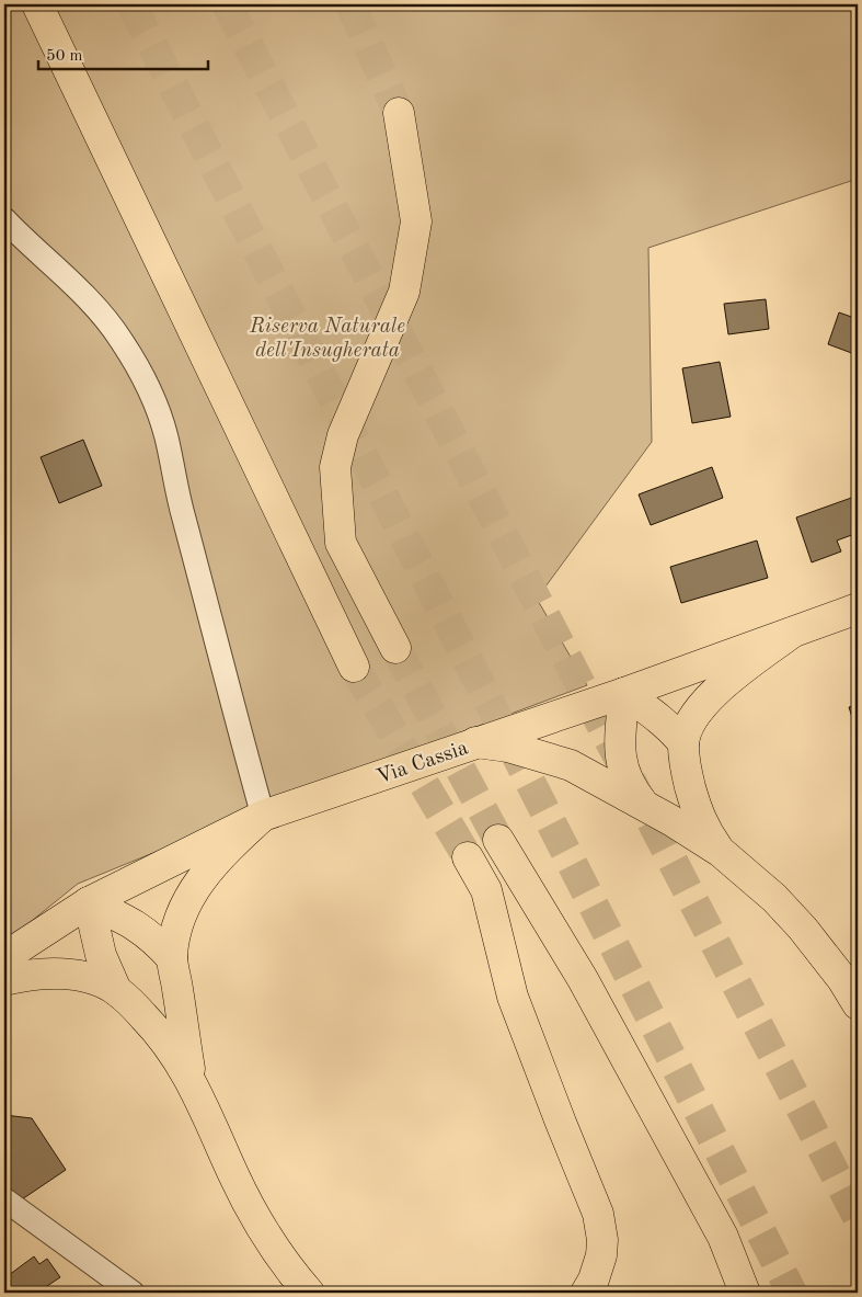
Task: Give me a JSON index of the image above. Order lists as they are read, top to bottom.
{
  "streets": {
    "main road": ["Via Cassia"]
  },
  "parks": ["Riserva Naturale dell'Insugherata"],
  "scale_bar": "50 m"
}
